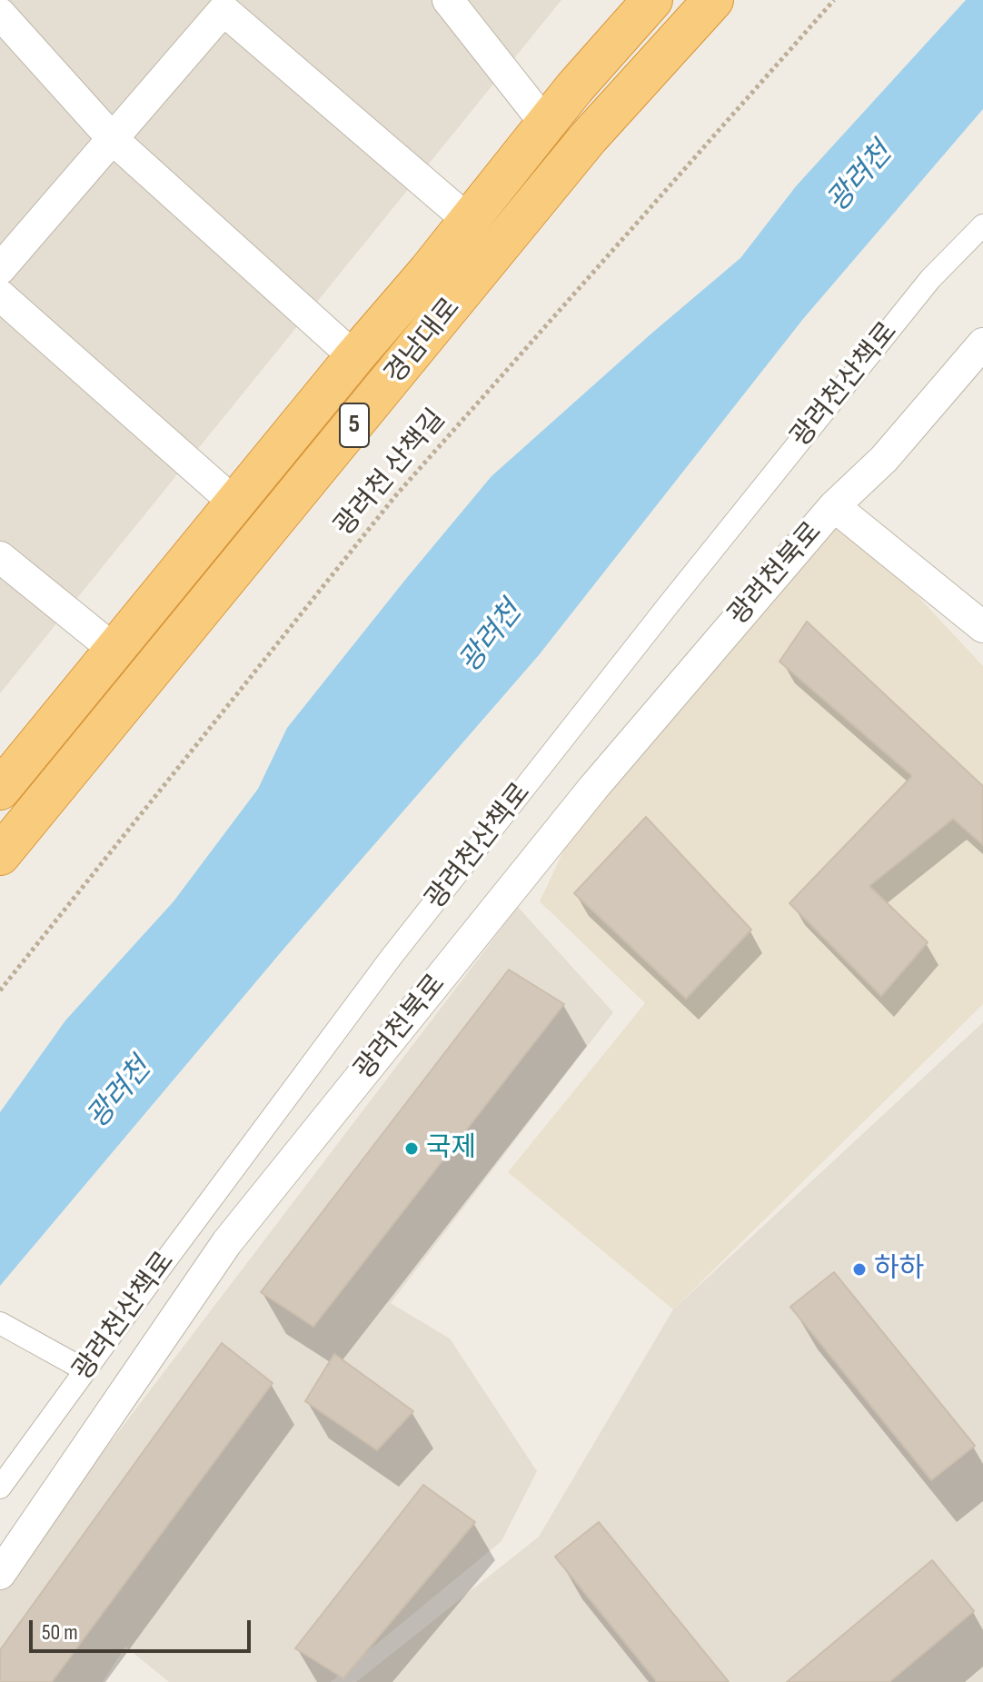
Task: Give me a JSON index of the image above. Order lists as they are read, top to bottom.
{
  "streets": {
    "highway": ["경남대로", "5"],
    "street": ["광려천산책로", "광려천북로"],
    "path": ["광려천 산책길"]
  },
  "water": ["광려천"],
  "places": ["국제", "하하"],
  "scale_bar": "50 m"
}
